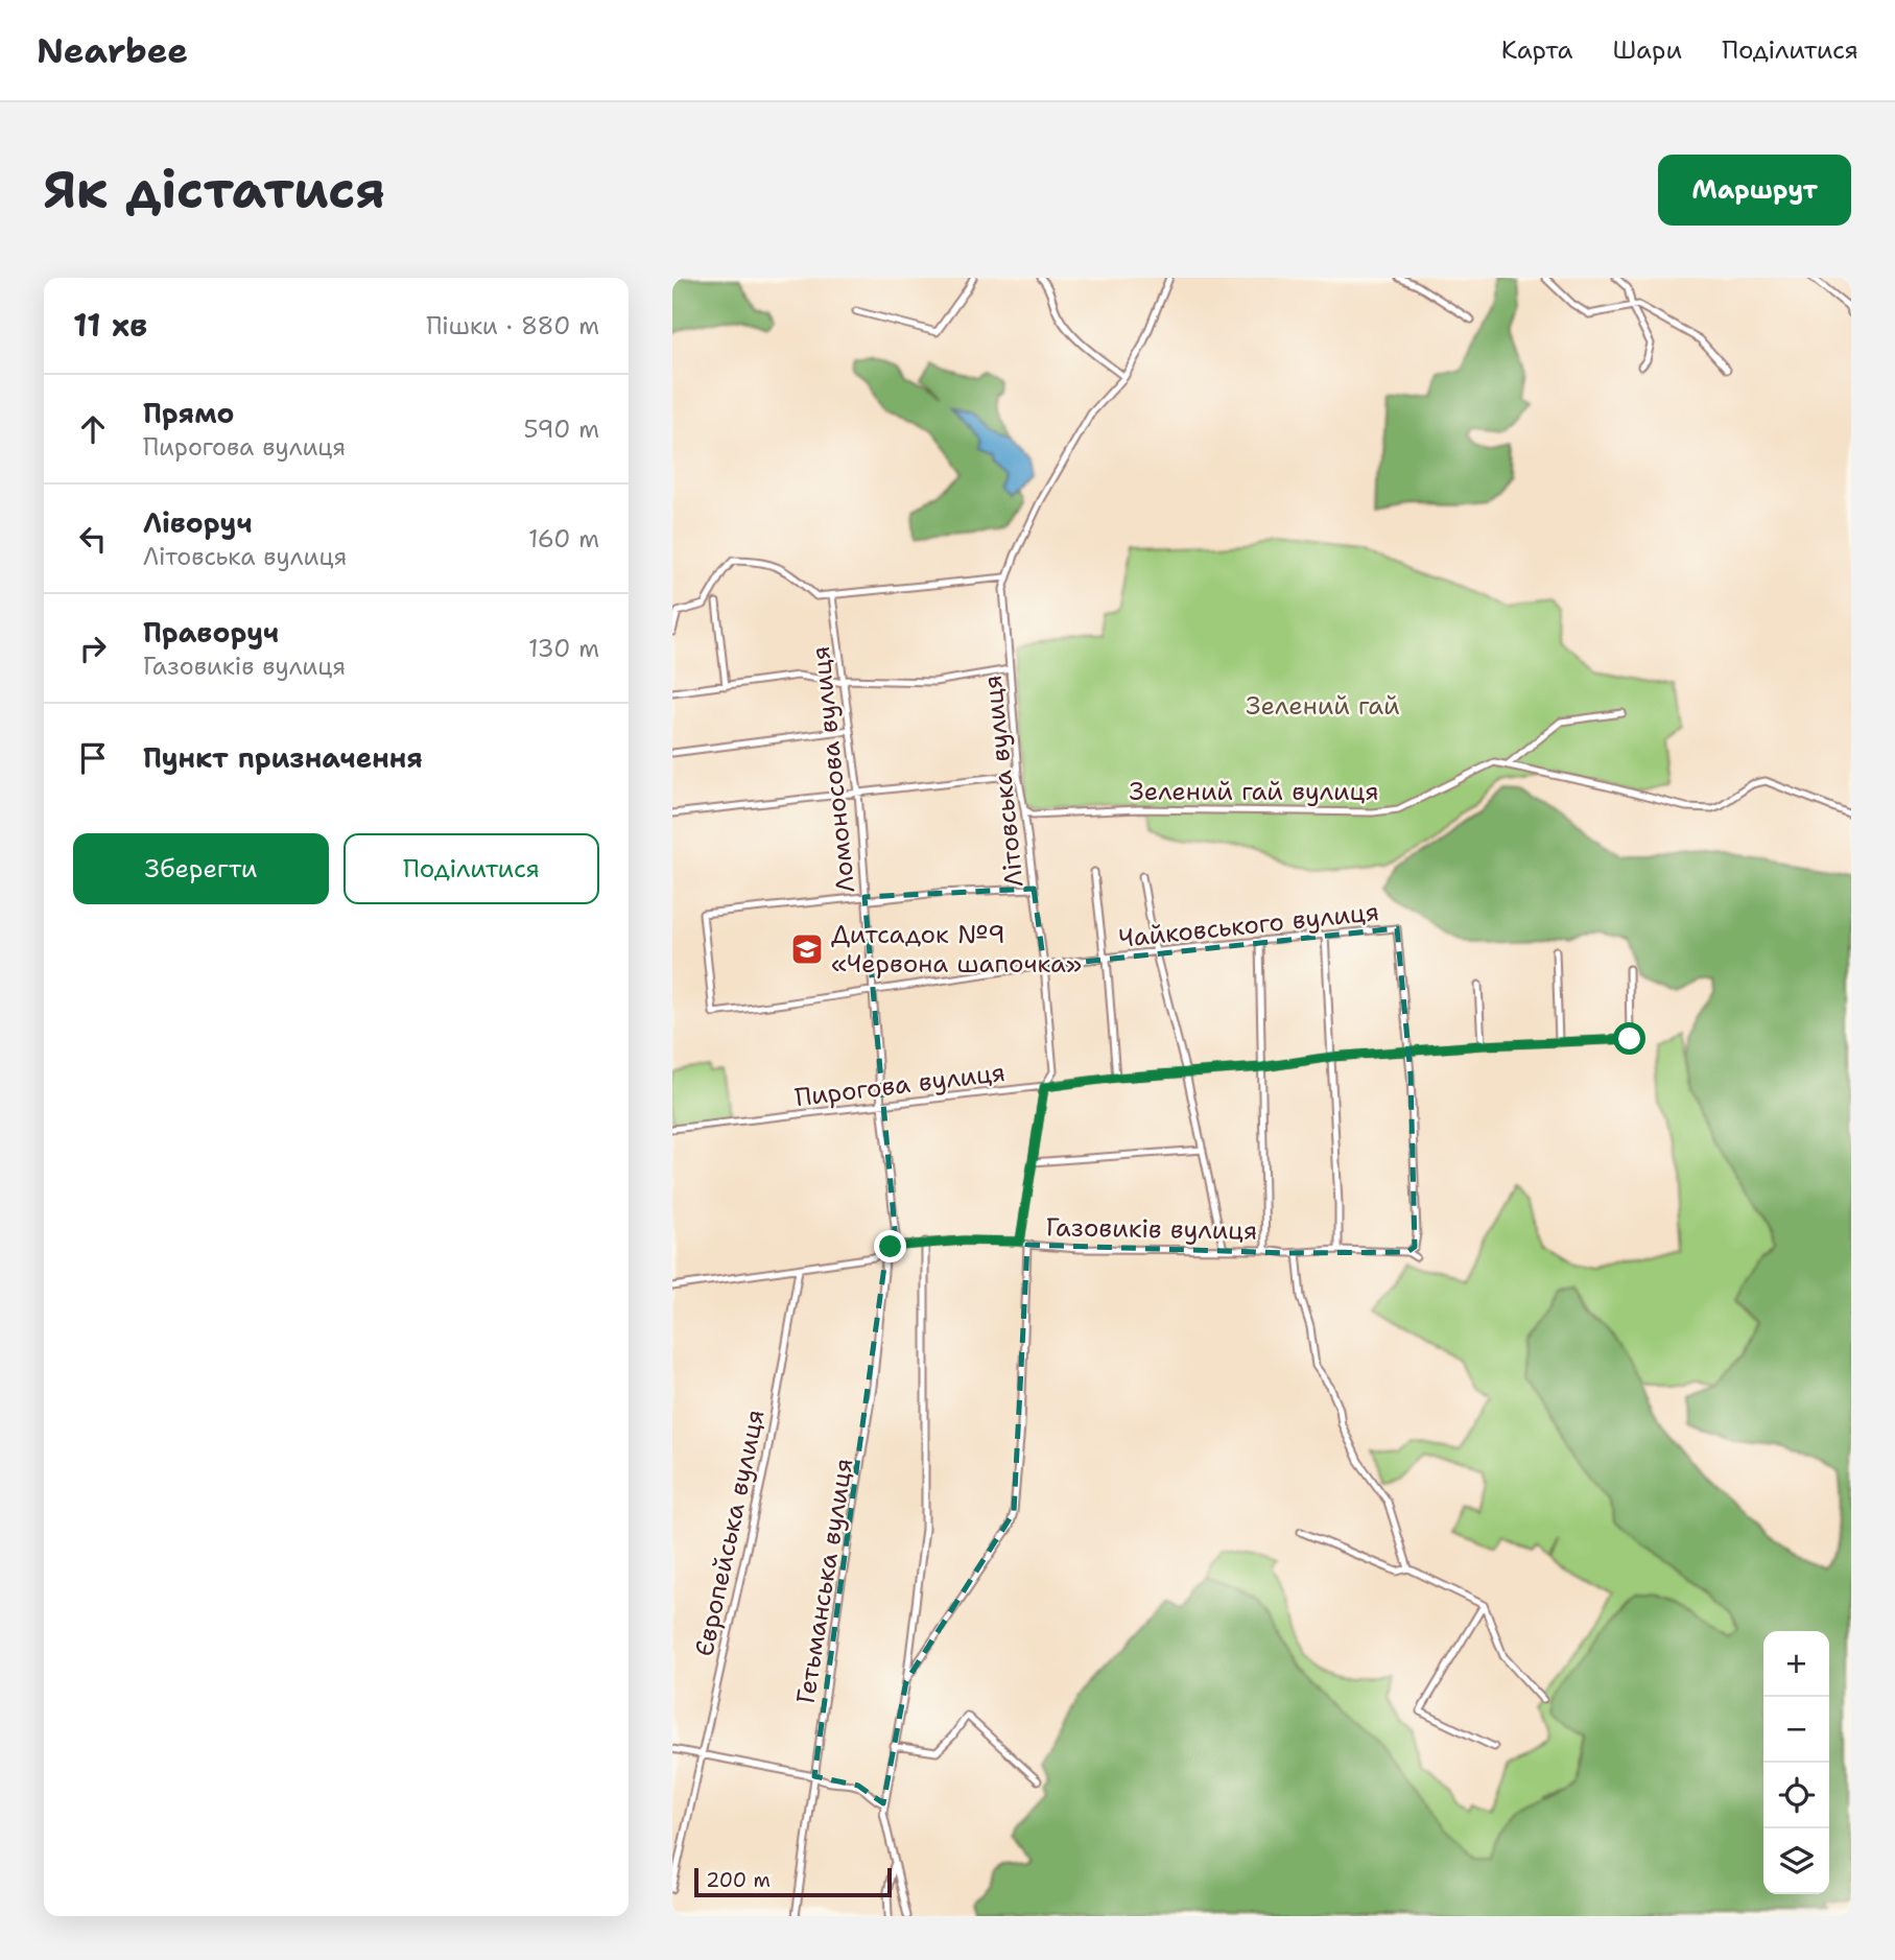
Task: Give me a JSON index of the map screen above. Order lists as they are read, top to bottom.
{
  "streets": {
    "street": [
      "Ломоносова вулиця",
      "Літовська вулиця",
      "Зелений гай вулиця",
      "Чайковського вулиця",
      "Пирогова вулиця",
      "Газовиків вулиця",
      "Європейська вулиця",
      "Гетьманська вулиця"
    ]
  },
  "crossings": [
    ["Ломоносова вулиця", "Чайковського вулиця"],
    ["Ломоносова вулиця", "Пирогова вулиця"],
    ["Ломоносова вулиця", "Газовиків вулиця"],
    ["Літовська вулиця", "Зелений гай вулиця"],
    ["Літовська вулиця", "Чайковського вулиця"],
    ["Літовська вулиця", "Пирогова вулиця"],
    ["Літовська вулиця", "Газовиків вулиця"],
    ["Чайковського вулиця", "Пирогова вулиця"],
    ["Газовиків вулиця", "Європейська вулиця"],
    ["Газовиків вулиця", "Гетьманська вулиця"]
  ],
  "parks": ["Зелений гай"],
  "places": {
    "school or university": ["Дитсадок №9 «Червона шапочка»"]
  },
  "scale_bar": "200 m",
  "page": {
    "header": "Nearbee",
    "nav": ["Карта", "Шари", "Поділитися"],
    "buttons": [
      "Маршрут",
      ["Зберегти", "Поділитися"]
    ],
    "title": "Як дістатися",
    "heading": ["11 хв", "Пішки · 880 m"],
    "list": [
      ["Прямо", "Пирогова вулиця", "590 m"],
      ["Ліворуч", "Літовська вулиця", "160 m"],
      ["Праворуч", "Газовиків вулиця", "130 m"],
      "Пункт призначення"
    ],
    "map_buttons": ["+", "−"],
    "scale": "200 m"
  }
}
